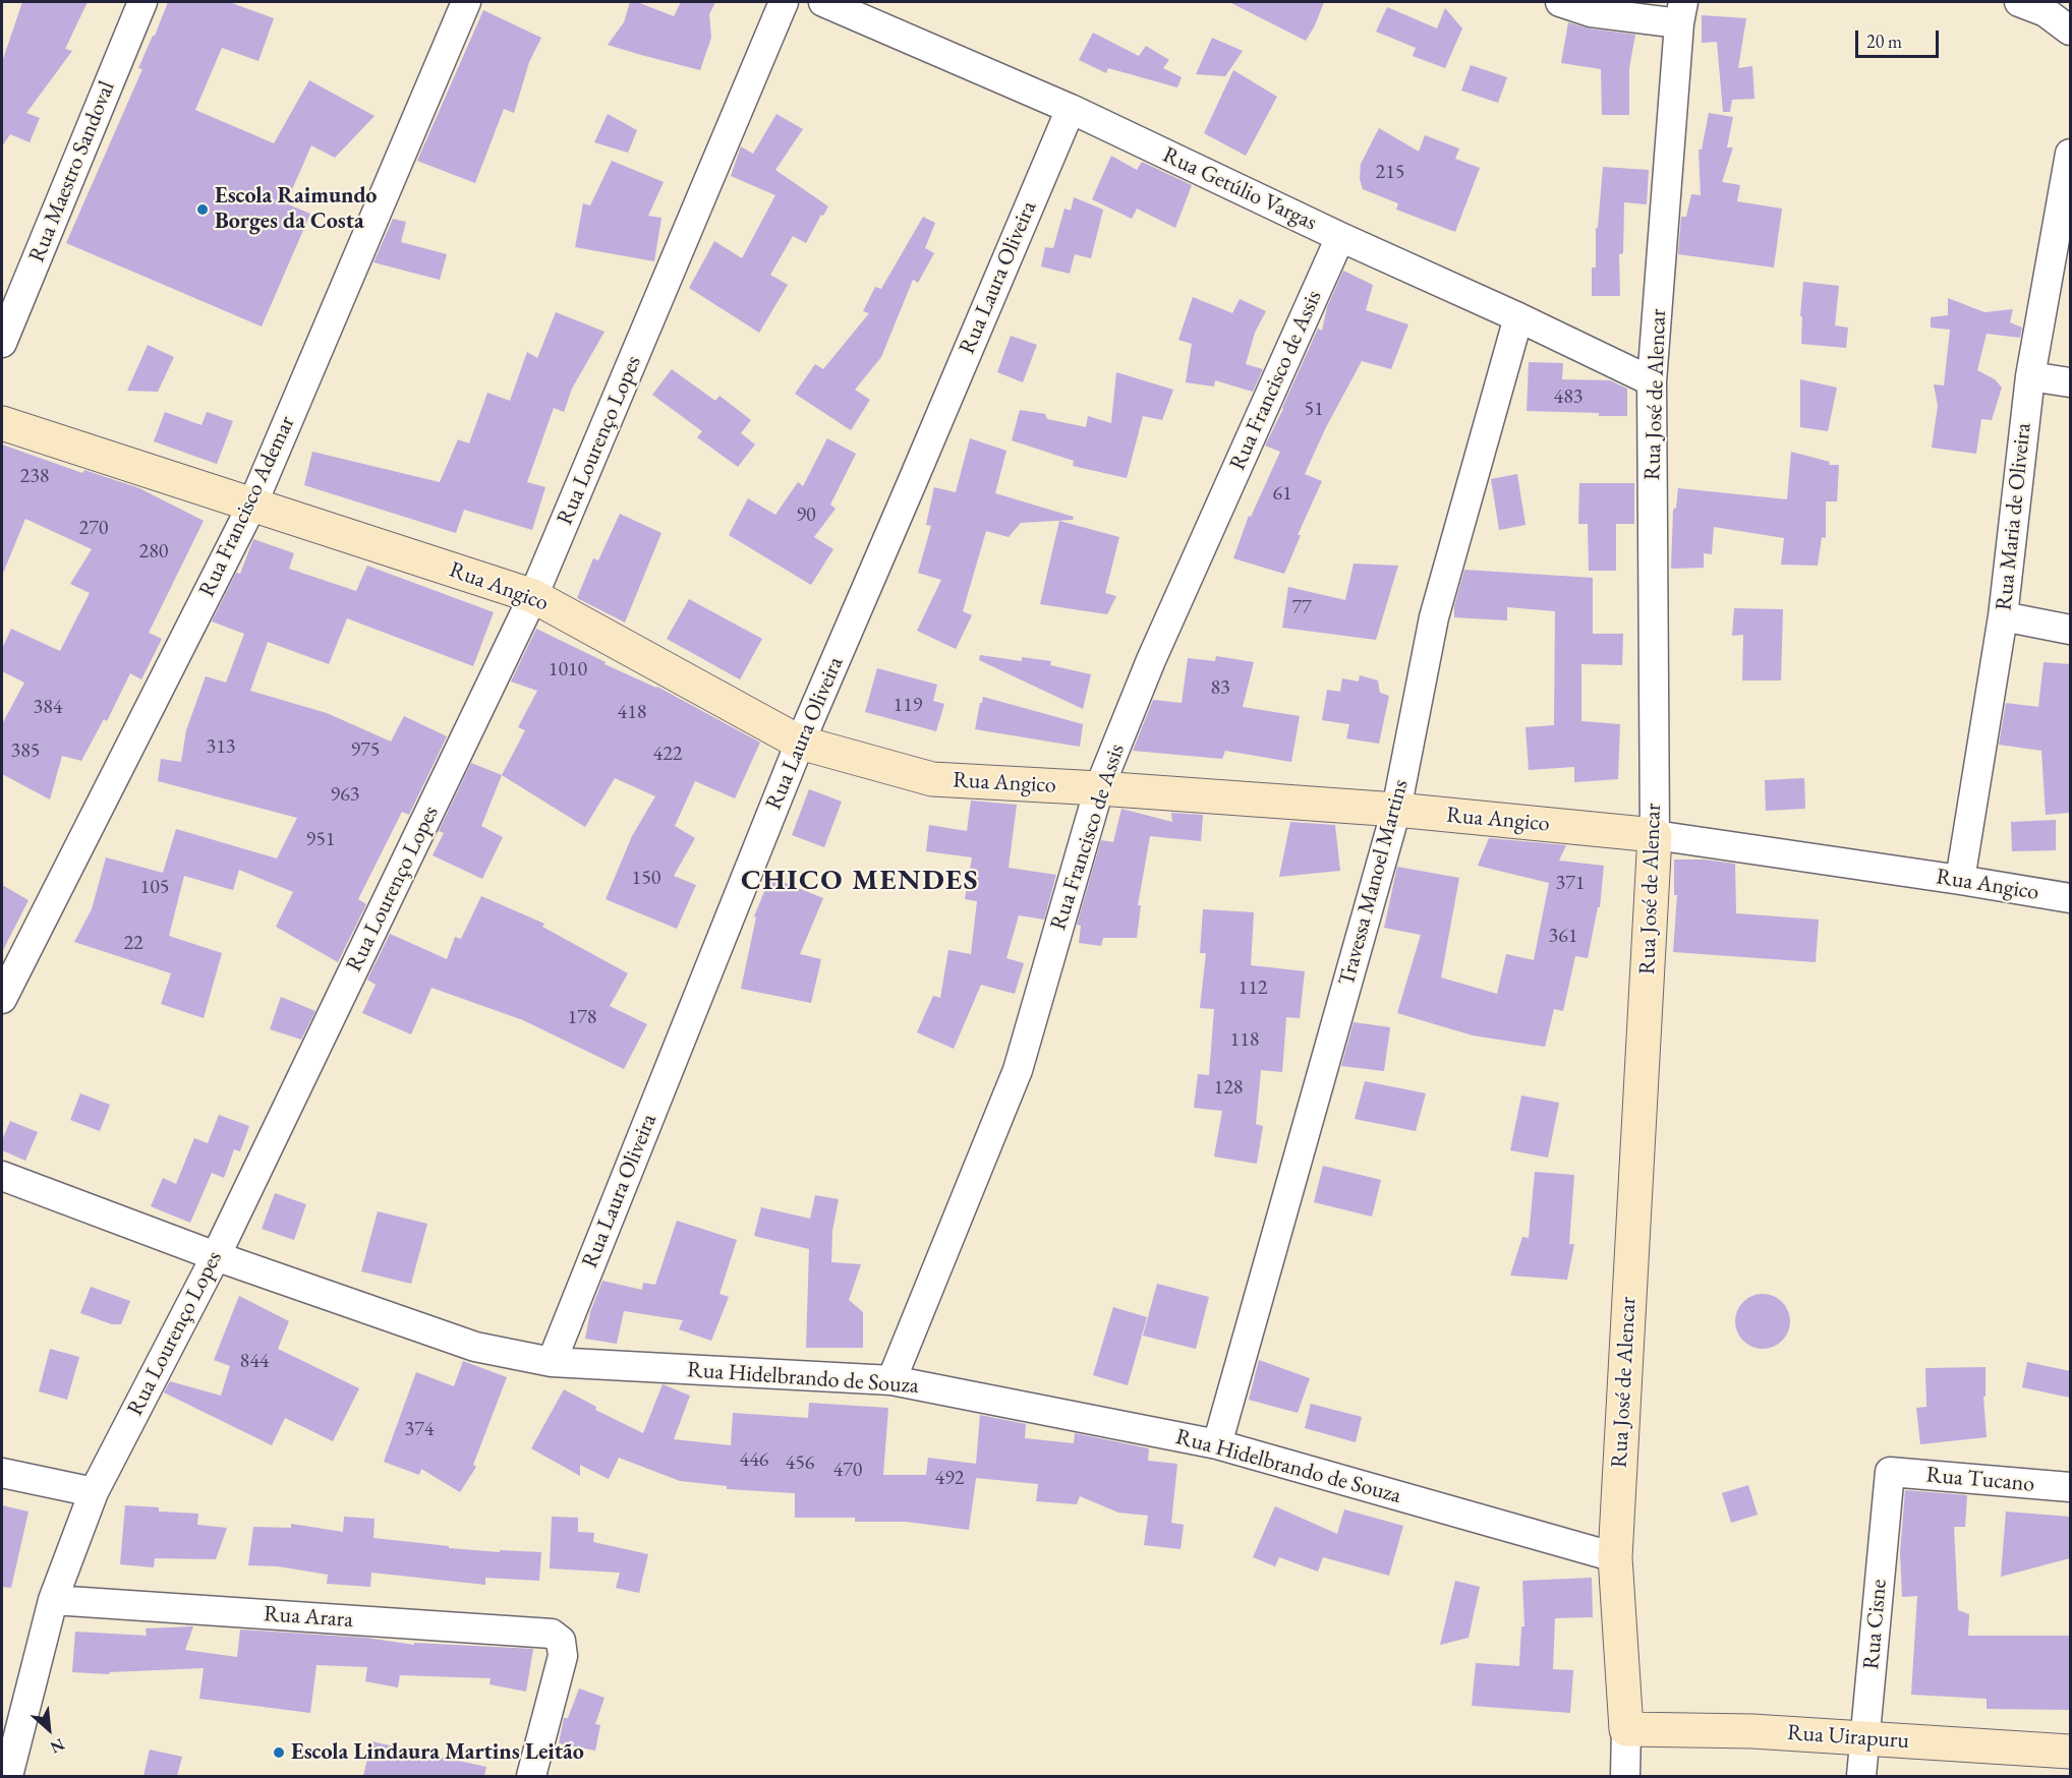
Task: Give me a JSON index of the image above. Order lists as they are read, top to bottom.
{
  "streets": {
    "street": [
      "Rua Maestro Sandoval",
      "Rua Getúlio Vargas",
      "Rua Laura Oliveira",
      "Rua Francisco de Assis",
      "Rua José de Alencar",
      "Rua Lourenço Lopes",
      "Rua Francisco Ademar",
      "Rua Maria de Oliveira",
      "Rua Angico",
      "Travessa Manoel Martins",
      "Rua Hidelbrando de Souza",
      "Rua Tucano",
      "Rua Arara",
      "Rua Cisne",
      "Rua Uirapuru"
    ]
  },
  "crossings": [
    ["Rua Getúlio Vargas", "Rua Laura Oliveira"],
    ["Rua Getúlio Vargas", "Rua Francisco de Assis"],
    ["Rua Getúlio Vargas", "Rua José de Alencar"],
    ["Rua Getúlio Vargas", "Travessa Manoel Martins"],
    ["Rua Laura Oliveira", "Rua Angico"],
    ["Rua Laura Oliveira", "Rua Hidelbrando de Souza"],
    ["Rua Francisco de Assis", "Rua Angico"],
    ["Rua Francisco de Assis", "Rua Hidelbrando de Souza"],
    ["Rua José de Alencar", "Rua Angico"],
    ["Rua José de Alencar", "Rua Hidelbrando de Souza"],
    ["Rua José de Alencar", "Rua Uirapuru"],
    ["Rua Lourenço Lopes", "Rua Angico"],
    ["Rua Lourenço Lopes", "Rua Hidelbrando de Souza"],
    ["Rua Lourenço Lopes", "Rua Arara"],
    ["Rua Francisco Ademar", "Rua Angico"],
    ["Rua Maria de Oliveira", "Rua Angico"],
    ["Rua Angico", "Travessa Manoel Martins"],
    ["Travessa Manoel Martins", "Rua Hidelbrando de Souza"],
    ["Rua Tucano", "Rua Cisne"],
    ["Rua Cisne", "Rua Uirapuru"]
  ],
  "districts": ["CHICO MENDES"],
  "places": ["Escola Raimundo Borges da Costa", "Escola Lindaura Martins Leitão"],
  "house_numbers": [
    "215",
    "483",
    "51",
    "238",
    "61",
    "90",
    "270",
    "280",
    "77",
    "1010",
    "83",
    "119",
    "384",
    "418",
    "313",
    "975",
    "385",
    "422",
    "963",
    "951",
    "150",
    "371",
    "105",
    "361",
    "22",
    "112",
    "178",
    "118",
    "128",
    "844",
    "374",
    "446",
    "456",
    "470",
    "492"
  ],
  "scale_bar": "20 m",
  "north": "bottom right"
}
